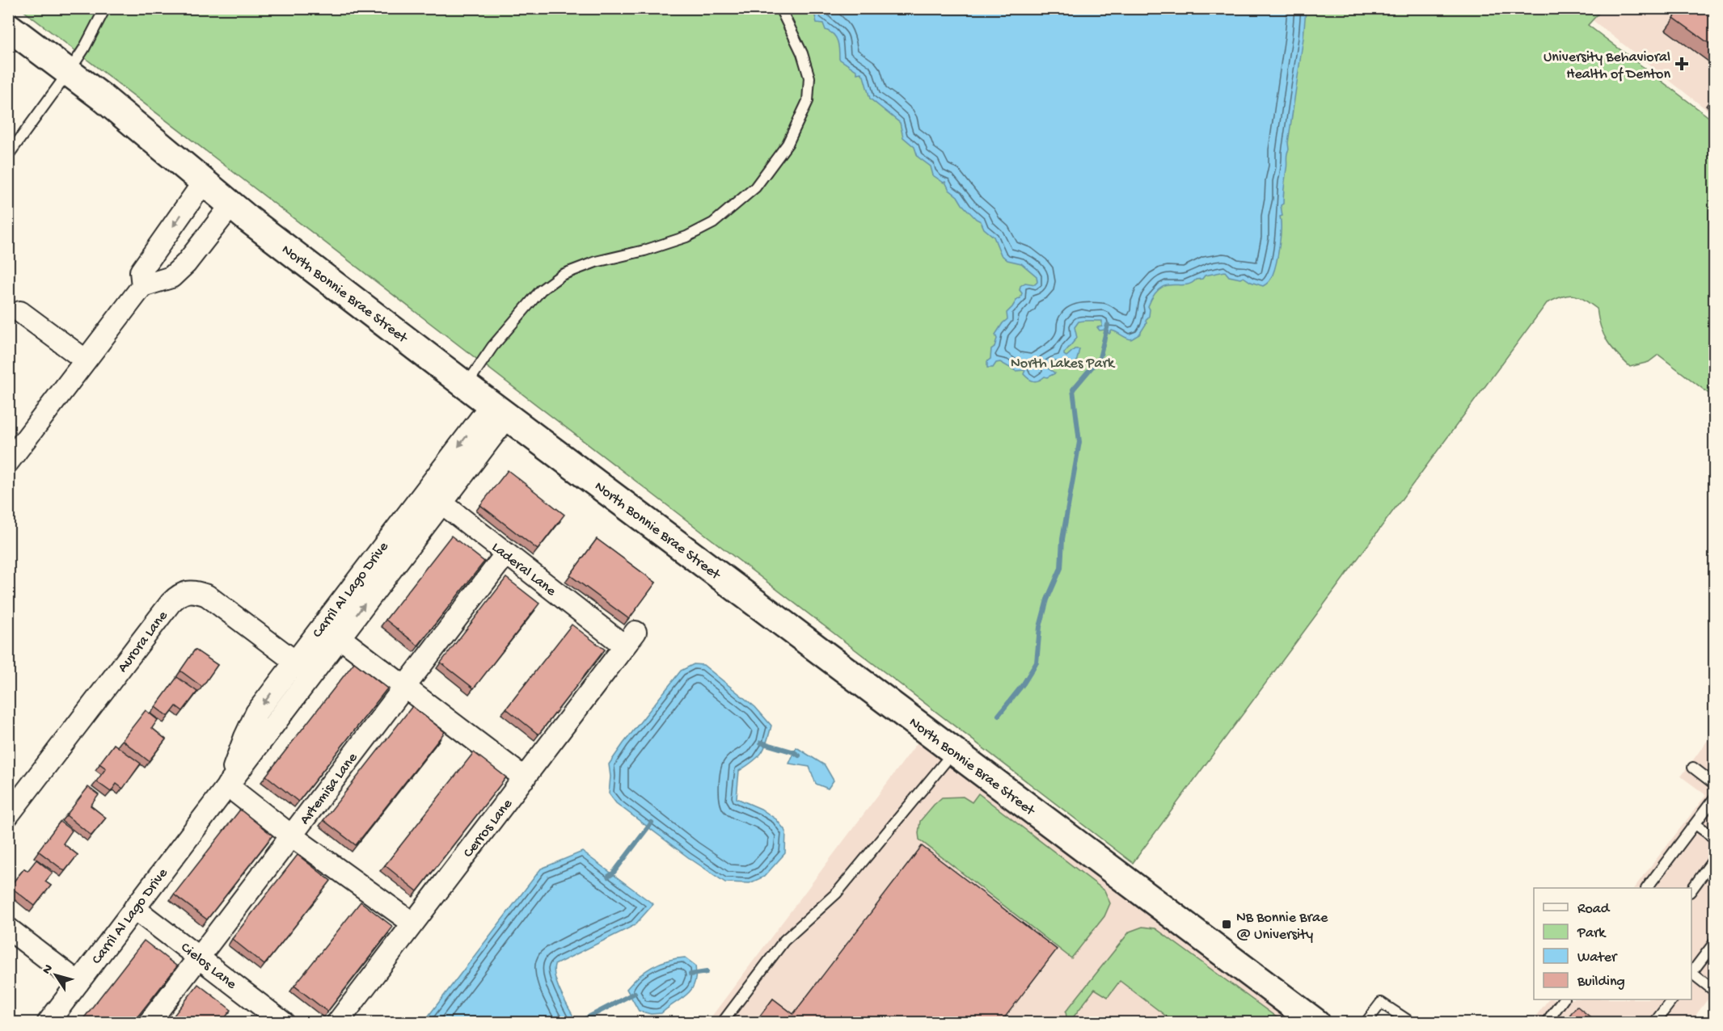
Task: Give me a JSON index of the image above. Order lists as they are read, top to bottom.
{
  "streets": {
    "main road": ["North Bonnie Brae Street"],
    "street": [
      "Laderal Lane",
      "Carril Al Lago Drive",
      "Aurora Lane",
      "Artemisa Lane",
      "Cerros Lane",
      "Cielos Lane"
    ]
  },
  "crossings": [
    ["North Bonnie Brae Street", "Carril Al Lago Drive"],
    ["Laderal Lane", "Carril Al Lago Drive"],
    ["Laderal Lane", "Artemisa Lane"],
    ["Laderal Lane", "Cerros Lane"],
    ["Carril Al Lago Drive", "Aurora Lane"],
    ["Carril Al Lago Drive", "Cielos Lane"],
    ["Artemisa Lane", "Cielos Lane"]
  ],
  "parks": ["North Lakes Park"],
  "places": {
    "health": ["University Behavioral Health of Denton"],
    "transit": ["NB Bonnie Brae @ University"]
  },
  "legend": [
    "Road",
    "Park",
    "Water",
    "Building"
  ],
  "north": "top left"
}
